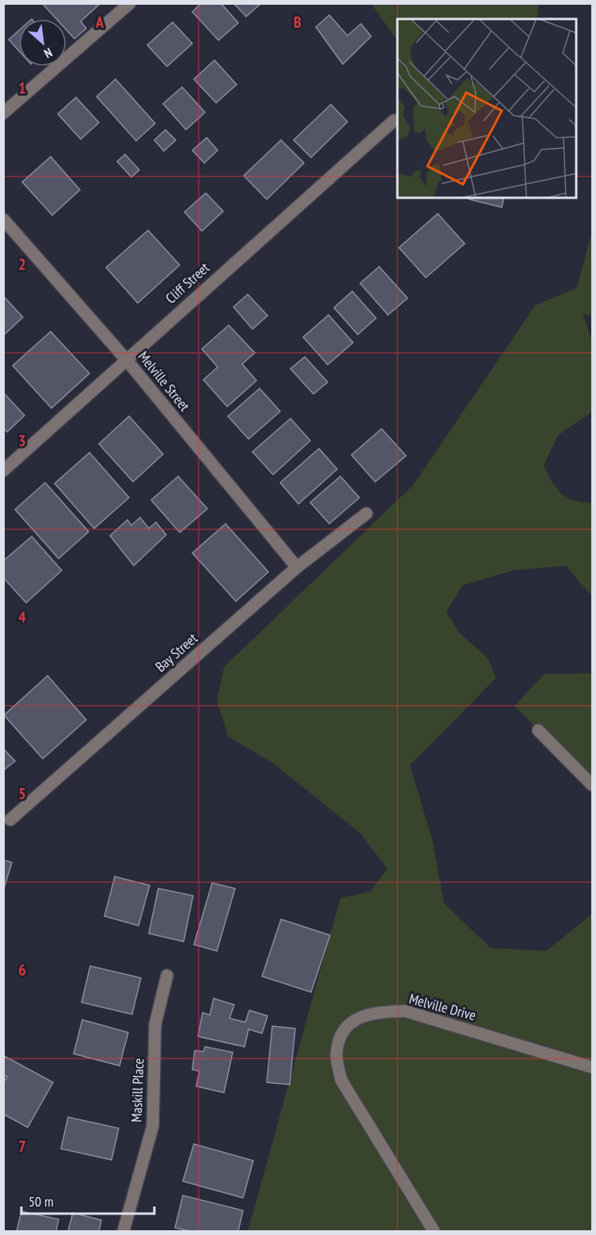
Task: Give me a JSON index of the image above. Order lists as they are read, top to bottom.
{
  "streets": {
    "street": [
      "Cliff Street",
      "Melville Street",
      "Bay Street",
      "Melville Drive",
      "Maskill Place"
    ]
  },
  "crossings": [
    ["Cliff Street", "Melville Street"],
    ["Melville Street", "Bay Street"]
  ],
  "scale_bar": "50 m",
  "north": "bottom right",
  "grid": {
    "columns": ["A", "B"],
    "rows": [
      "1",
      "2",
      "3",
      "4",
      "5",
      "6",
      "7"
    ]
  }
}
